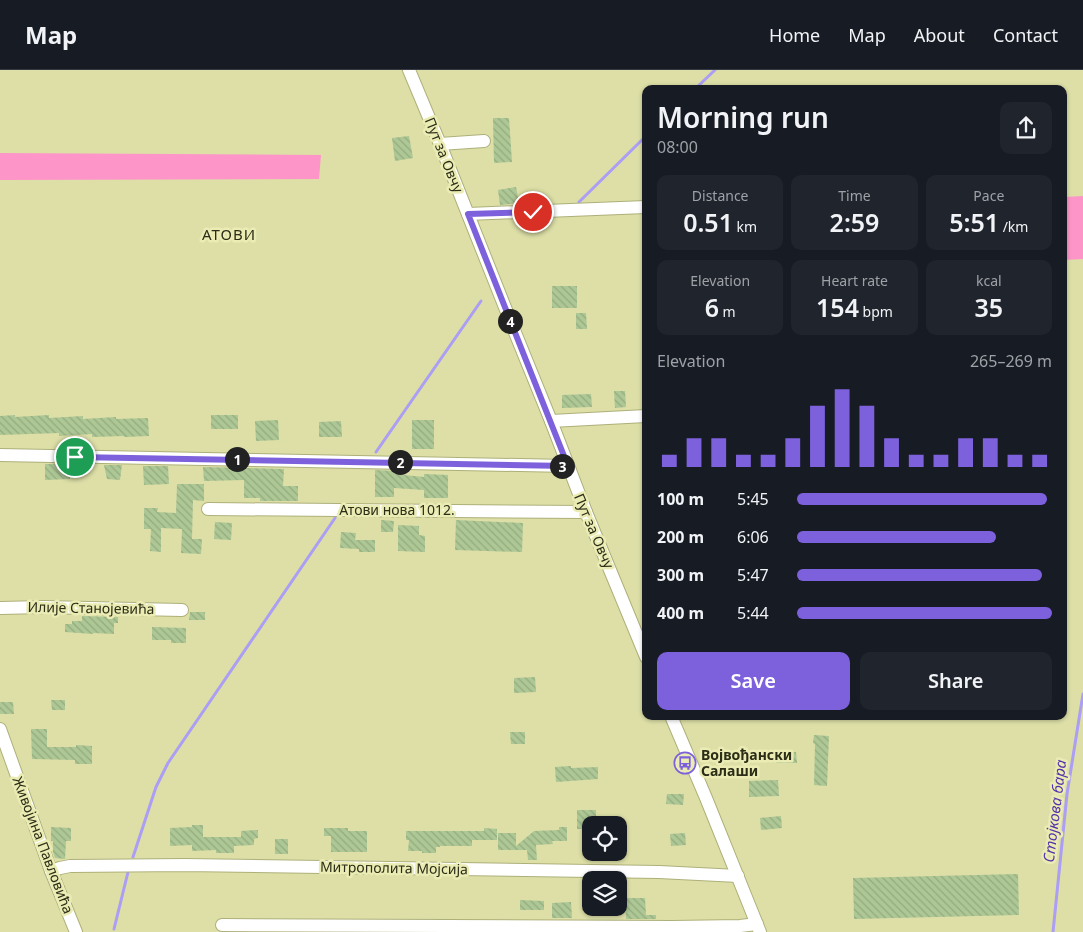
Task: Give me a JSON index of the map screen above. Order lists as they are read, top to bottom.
{
  "streets": {
    "street": [
      "Пут за Овчу",
      "Атови нова 1012.",
      "Илије Станојевића",
      "Живојина Павловића",
      "Митрополита Мојсија"
    ]
  },
  "crossings": [
    ["Пут за Овчу", "Атови нова 1012."],
    ["Живојина Павловића", "Митрополита Мојсија"]
  ],
  "districts": ["АТОВИ"],
  "water": ["Стојкова бара"],
  "places": {
    "bus stop": ["Војвођански Салаши"]
  },
  "page": {
    "header": "Map",
    "nav": [
      "Home",
      "Map",
      "About",
      "Contact"
    ],
    "heading": ["Morning run", "08:00"],
    "stats": [
      ["Distance", "0.51 km"],
      ["Time", "2:59"],
      ["Pace", "5:51 /km"],
      ["Elevation", "6 m"],
      ["Heart rate", "154 bpm"],
      ["kcal", "35"]
    ],
    "pins": [
      "4",
      "1",
      "2",
      "3"
    ],
    "chart": ["Elevation", "265–269 m"],
    "list": [
      {
        "name": "100 m",
        "note": "5:45"
      },
      {
        "name": "200 m",
        "note": "6:06"
      },
      {
        "name": "300 m",
        "note": "5:47"
      },
      {
        "name": "400 m",
        "note": "5:44"
      }
    ],
    "buttons": ["Save", "Share"]
  }
}
